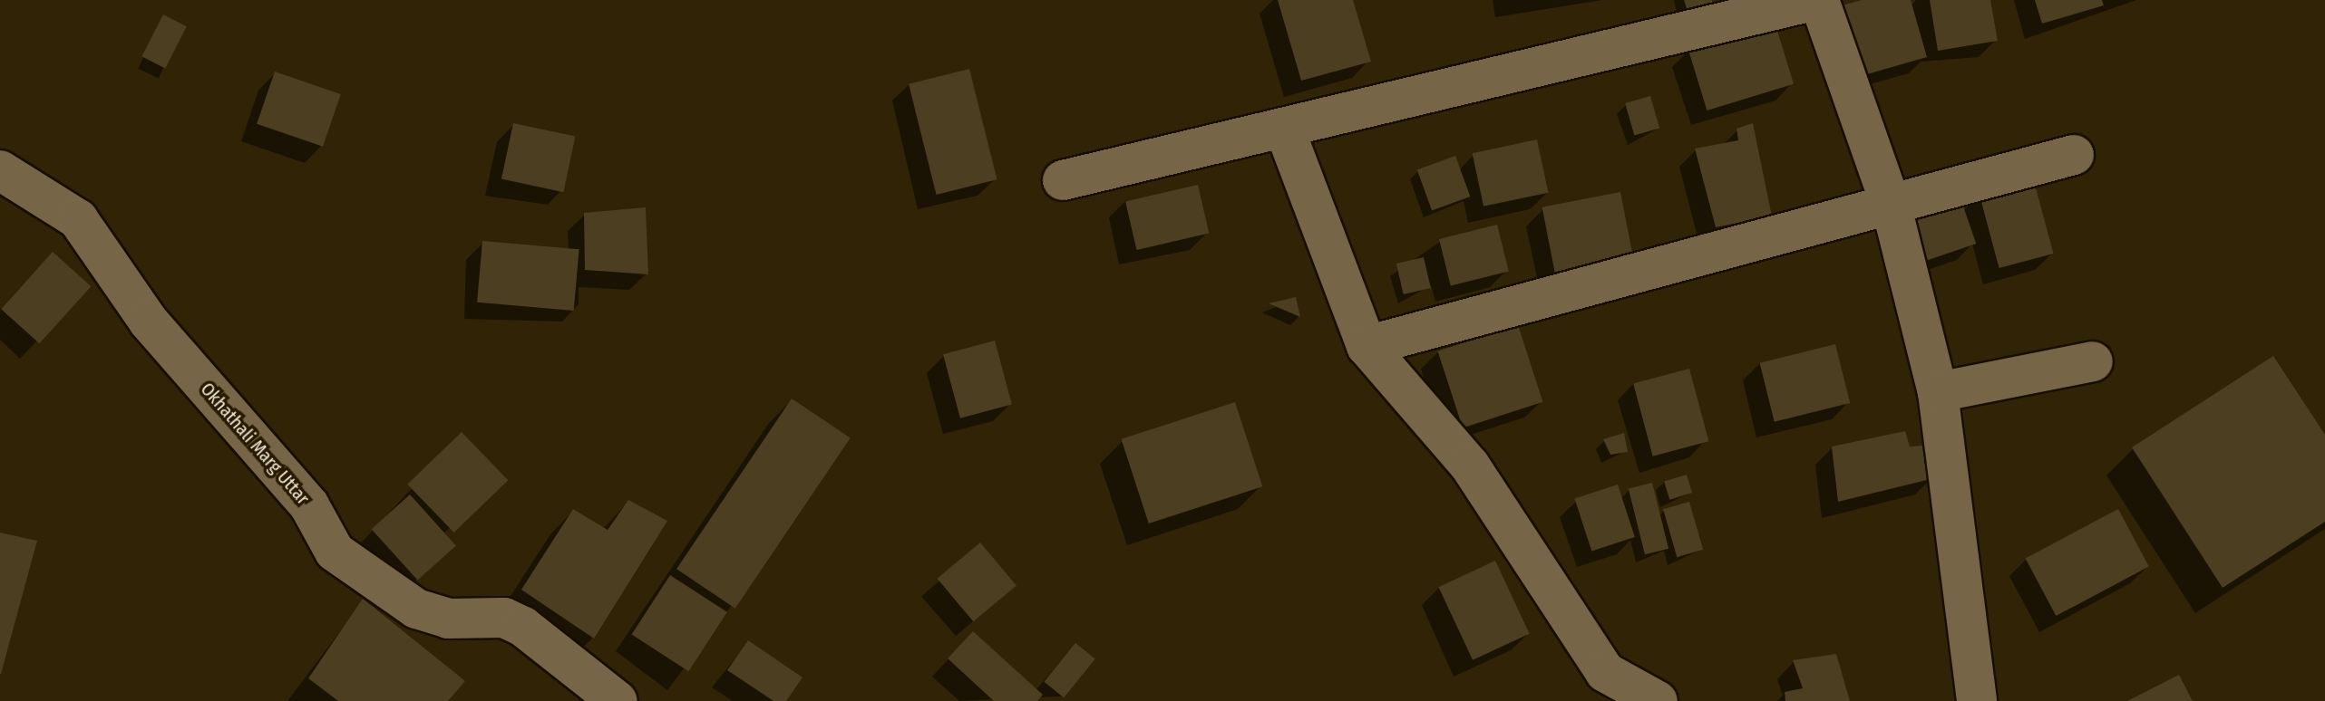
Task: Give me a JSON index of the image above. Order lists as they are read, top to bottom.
{
  "streets": {
    "street": ["Okhathali Marg Uttar"]
  }
}
